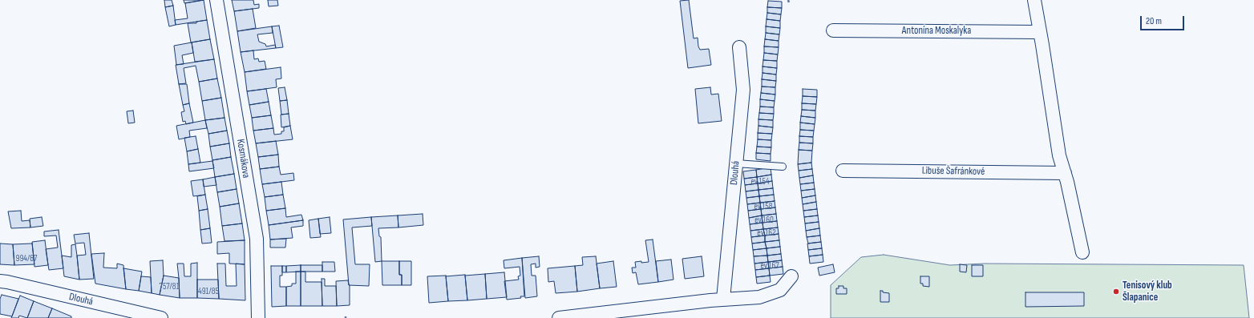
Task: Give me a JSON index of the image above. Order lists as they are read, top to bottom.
{
  "streets": {
    "street": [
      "Antonína Moskalyka",
      "Kosmákova",
      "Libuše Šafránkové",
      "Dlouhá"
    ]
  },
  "places": ["Tenisový klub Šlapanice"],
  "house_numbers": [
    "ev.154",
    "ev.158",
    "ev.160",
    "ev.162",
    "994/67",
    "ev.167",
    "757/81",
    "491/85"
  ],
  "scale_bar": "20 m"
}
